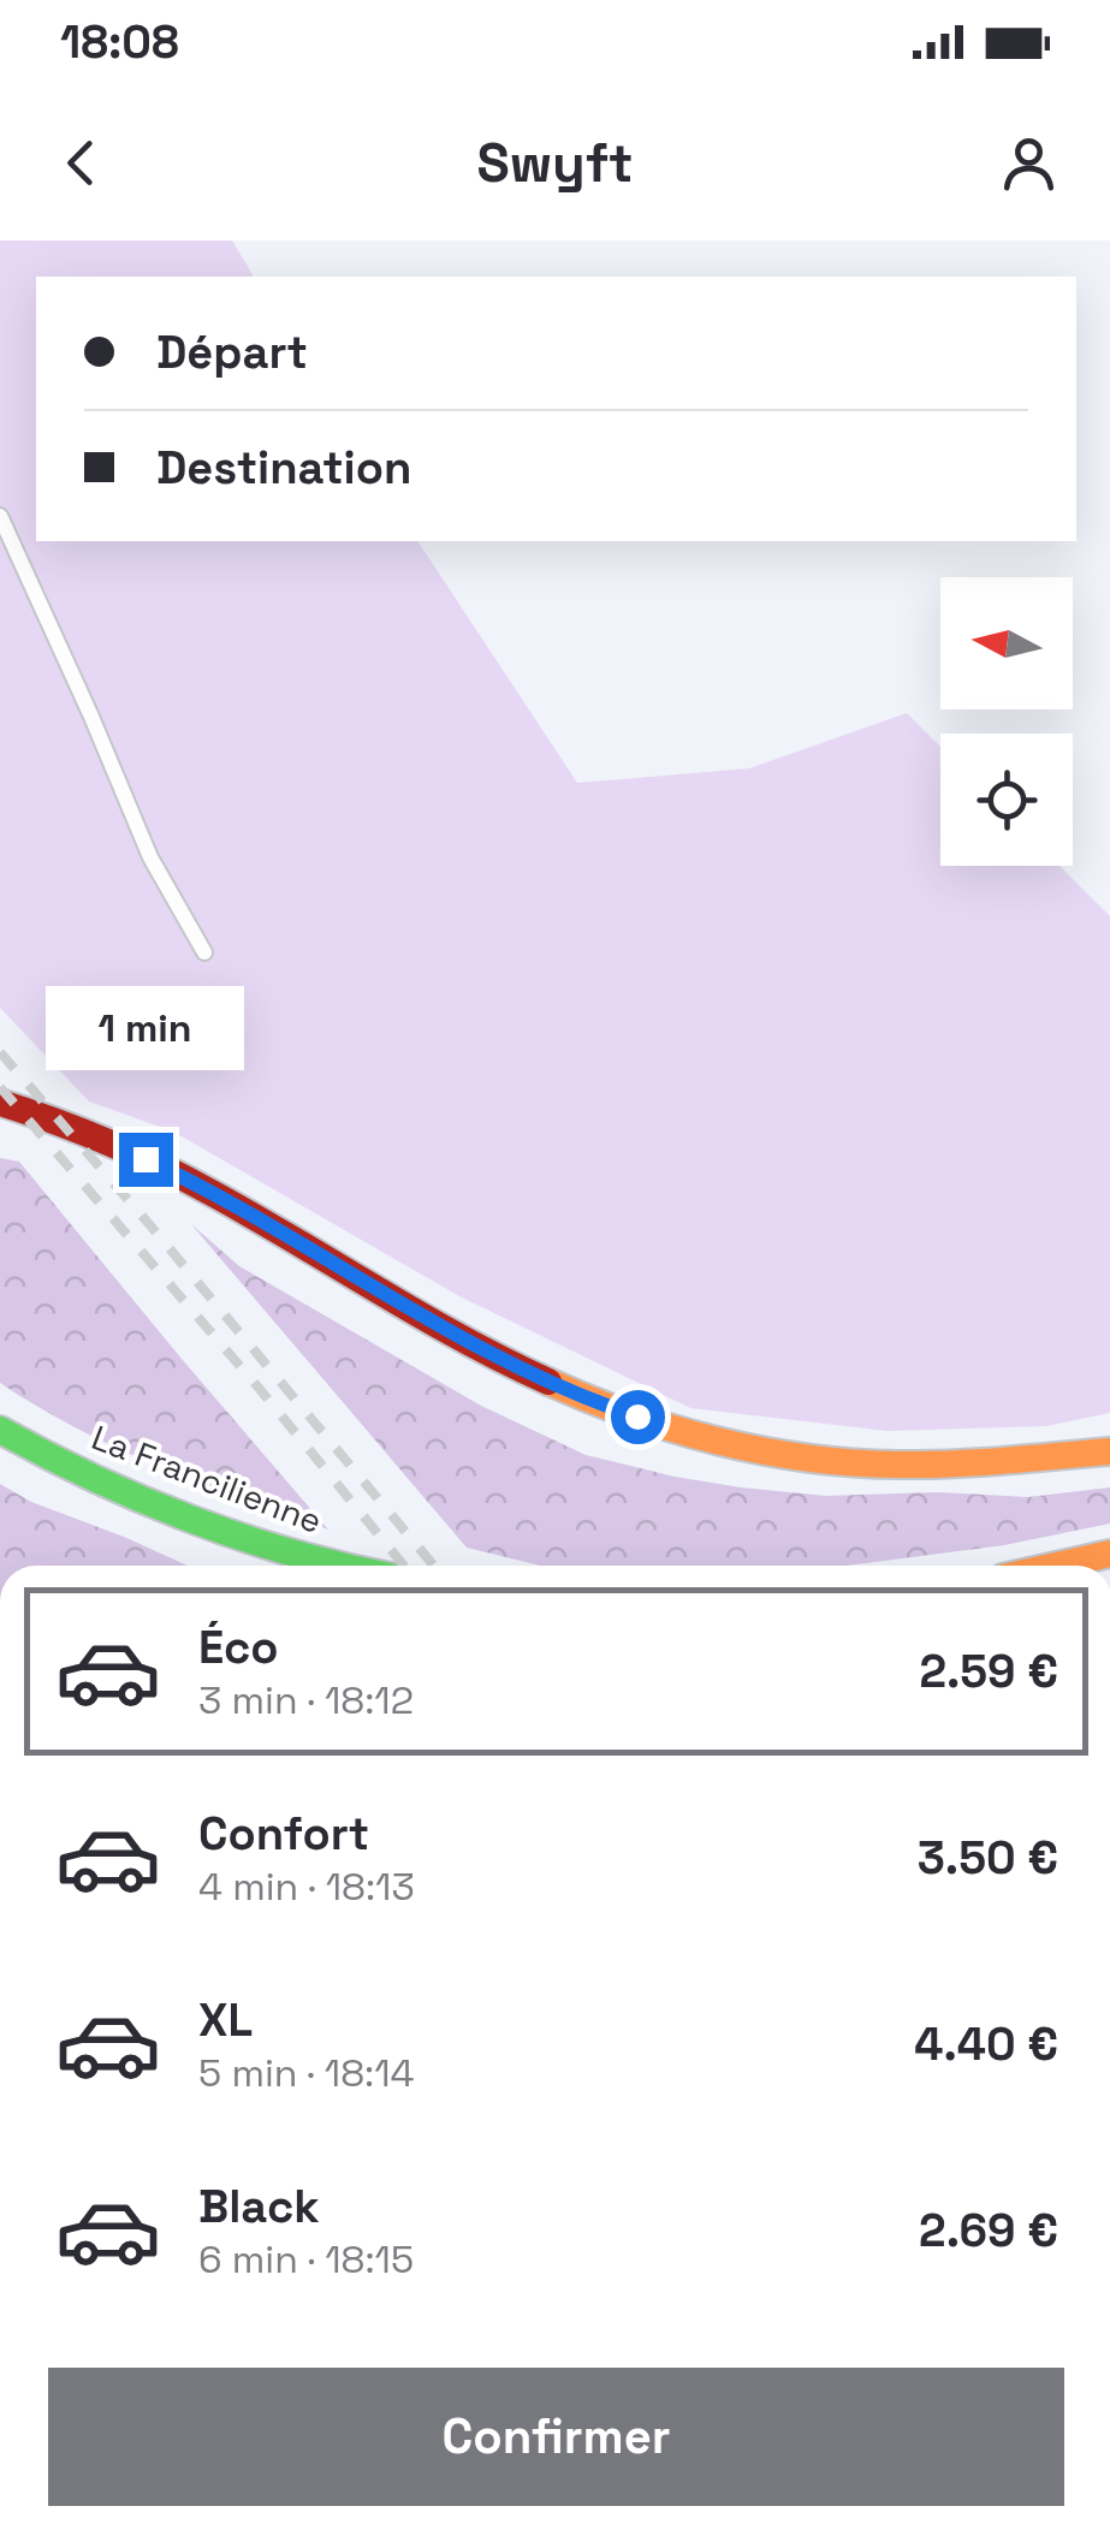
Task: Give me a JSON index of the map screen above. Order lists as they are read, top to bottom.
{
  "streets": {
    "highway": ["La Francilienne"]
  },
  "north": "left",
  "page": {
    "status": "18:08",
    "header": "Swyft",
    "banner": ["Départ", "Destination"],
    "bubble": "1 min",
    "list": [
      {
        "name": "Éco",
        "note": "3 min · 18:12",
        "value": "2.59 €"
      },
      {
        "name": "Confort",
        "note": "4 min · 18:13",
        "value": "3.50 €"
      },
      {
        "name": "XL",
        "note": "5 min · 18:14",
        "value": "4.40 €"
      },
      {
        "name": "Black",
        "note": "6 min · 18:15",
        "value": "2.69 €"
      }
    ],
    "buttons": "Confirmer"
  }
}
